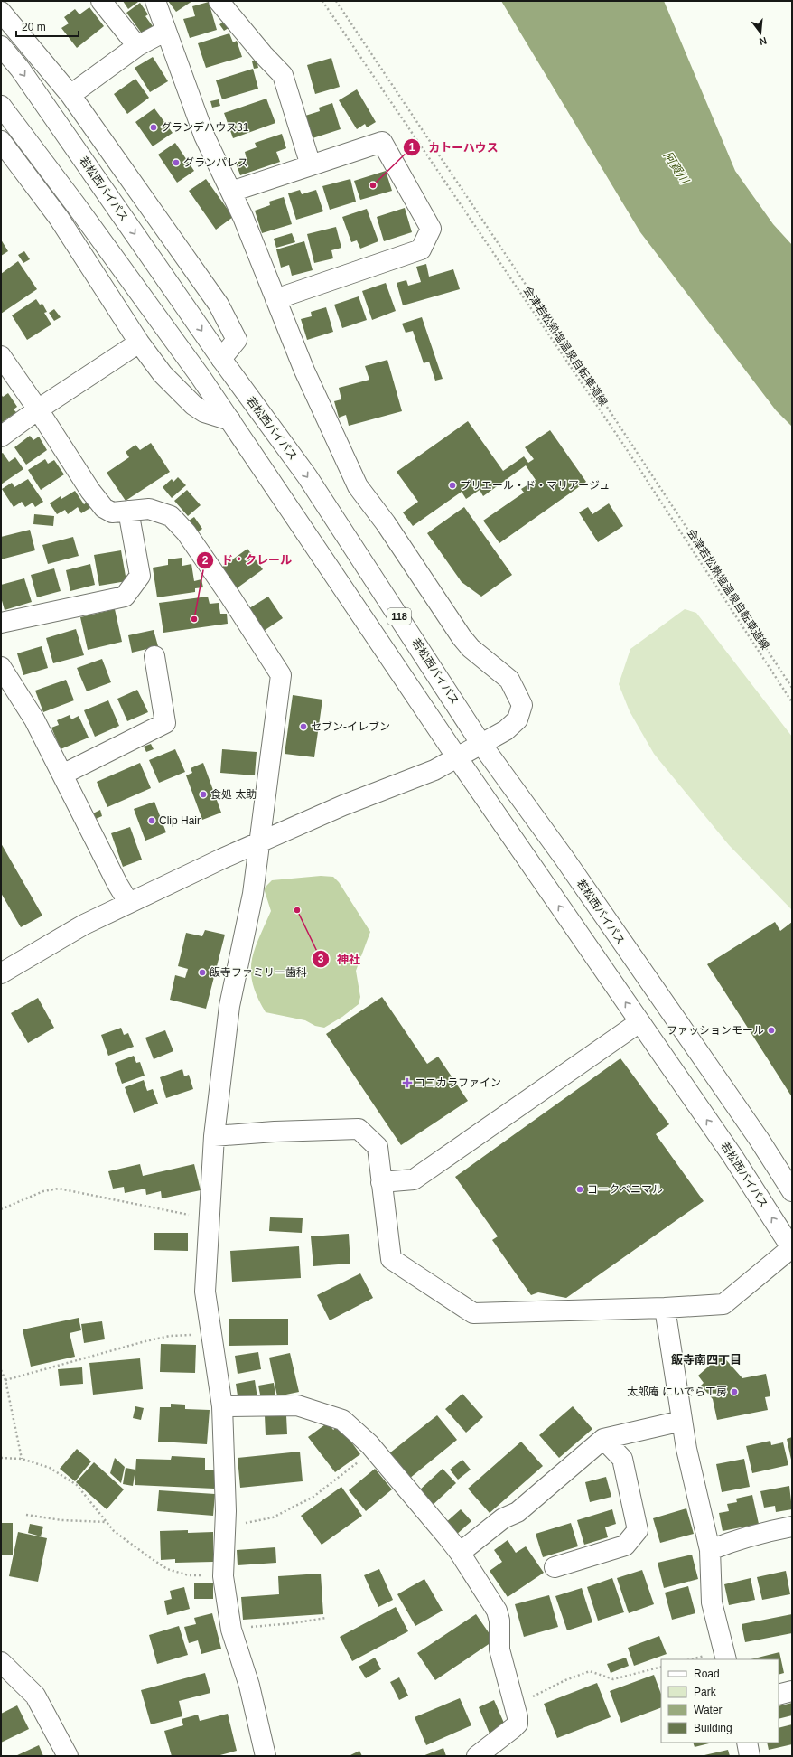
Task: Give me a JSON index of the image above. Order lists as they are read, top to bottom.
{
  "streets": {
    "main road": ["若松西バイパス", "118"],
    "path": ["会津若松熱塩温泉自転車道線"]
  },
  "districts": ["飯寺南四丁目"],
  "water": ["阿賀川"],
  "places": {
    "other": [
      "グランデハウス31",
      "グランパレス",
      "カトーハウス",
      "プリエール・ド・マリアージュ",
      "ド・クレール",
      "セブン-イレブン",
      "食処 太助",
      "Clip Hair",
      "神社",
      "飯寺ファミリー歯科",
      "ファッションモール",
      "ヨークベニマル",
      "太郎庵 にいでら工房"
    ],
    "health": ["ココカラファイン"]
  },
  "legend": [
    "Road",
    "Park",
    "Water",
    "Building"
  ],
  "scale_bar": "20 m",
  "north": "bottom"
}
